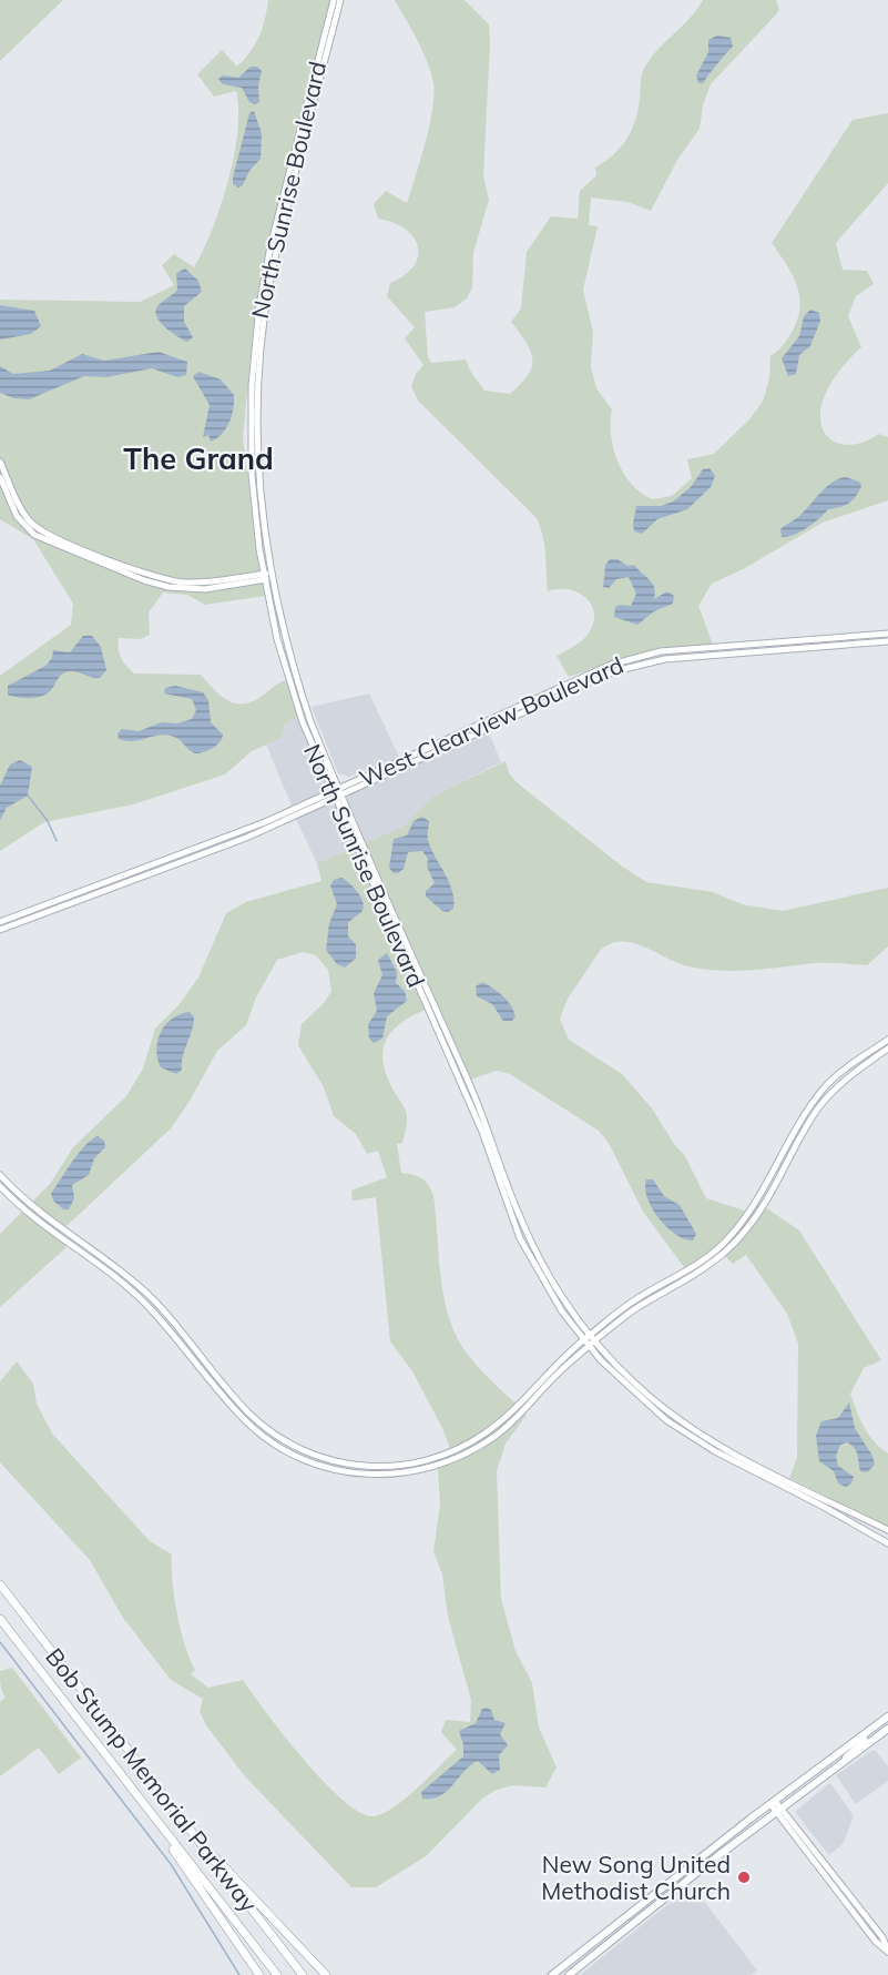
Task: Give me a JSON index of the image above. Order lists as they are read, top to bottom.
{
  "streets": {
    "highway": ["Bob Stump Memorial Parkway"],
    "street": ["North Sunrise Boulevard", "West Clearview Boulevard"]
  },
  "crossings": [
    ["North Sunrise Boulevard", "West Clearview Boulevard"]
  ],
  "districts": ["The Grand"],
  "places": ["New Song United Methodist Church"]
}
